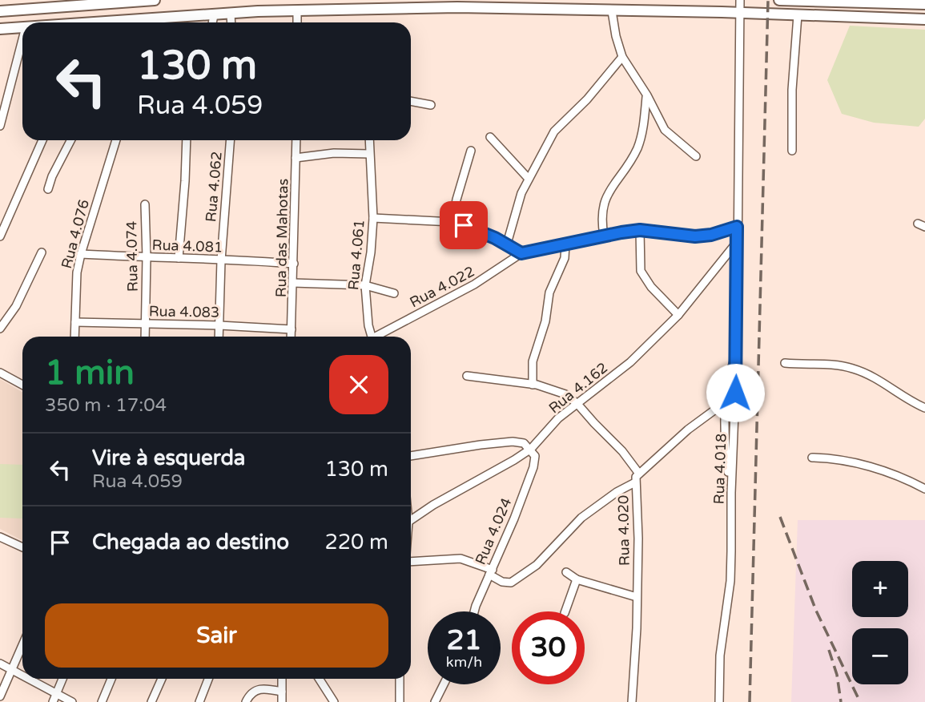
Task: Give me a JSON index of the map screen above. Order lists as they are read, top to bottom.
{
  "streets": {
    "street": [
      "Rua 4.062",
      "Rua 4.076",
      "Rua das Mahotas",
      "Rua 4.081",
      "Rua 4.061",
      "Rua 4.074",
      "Rua 4.022",
      "Rua 4.083",
      "Rua 4.162",
      "Rua 4.018",
      "Rua 4.020",
      "Rua 4.024"
    ]
  },
  "crossings": [
    ["Rua 4.062", "Rua 4.081"],
    ["Rua 4.062", "Rua 4.083"],
    ["Rua 4.076", "Rua 4.081"],
    ["Rua 4.076", "Rua 4.083"],
    ["Rua das Mahotas", "Rua 4.081"],
    ["Rua das Mahotas", "Rua 4.083"],
    ["Rua 4.081", "Rua 4.074"],
    ["Rua 4.074", "Rua 4.083"],
    ["Rua 4.162", "Rua 4.018"],
    ["Rua 4.162", "Rua 4.024"]
  ],
  "page": {
    "turn": ["130 m", "Rua 4.059"],
    "heading": ["1 min", "350 m · 17:04"],
    "list": [
      {
        "name": "Vire à esquerda",
        "note": "Rua 4.059",
        "value": "130 m"
      },
      {
        "name": "Chegada ao destino",
        "value": "220 m"
      }
    ],
    "map_buttons": ["+", "−"],
    "buttons": "Sair",
    "speed": "21 km/h",
    "limit": "30"
  }
}
